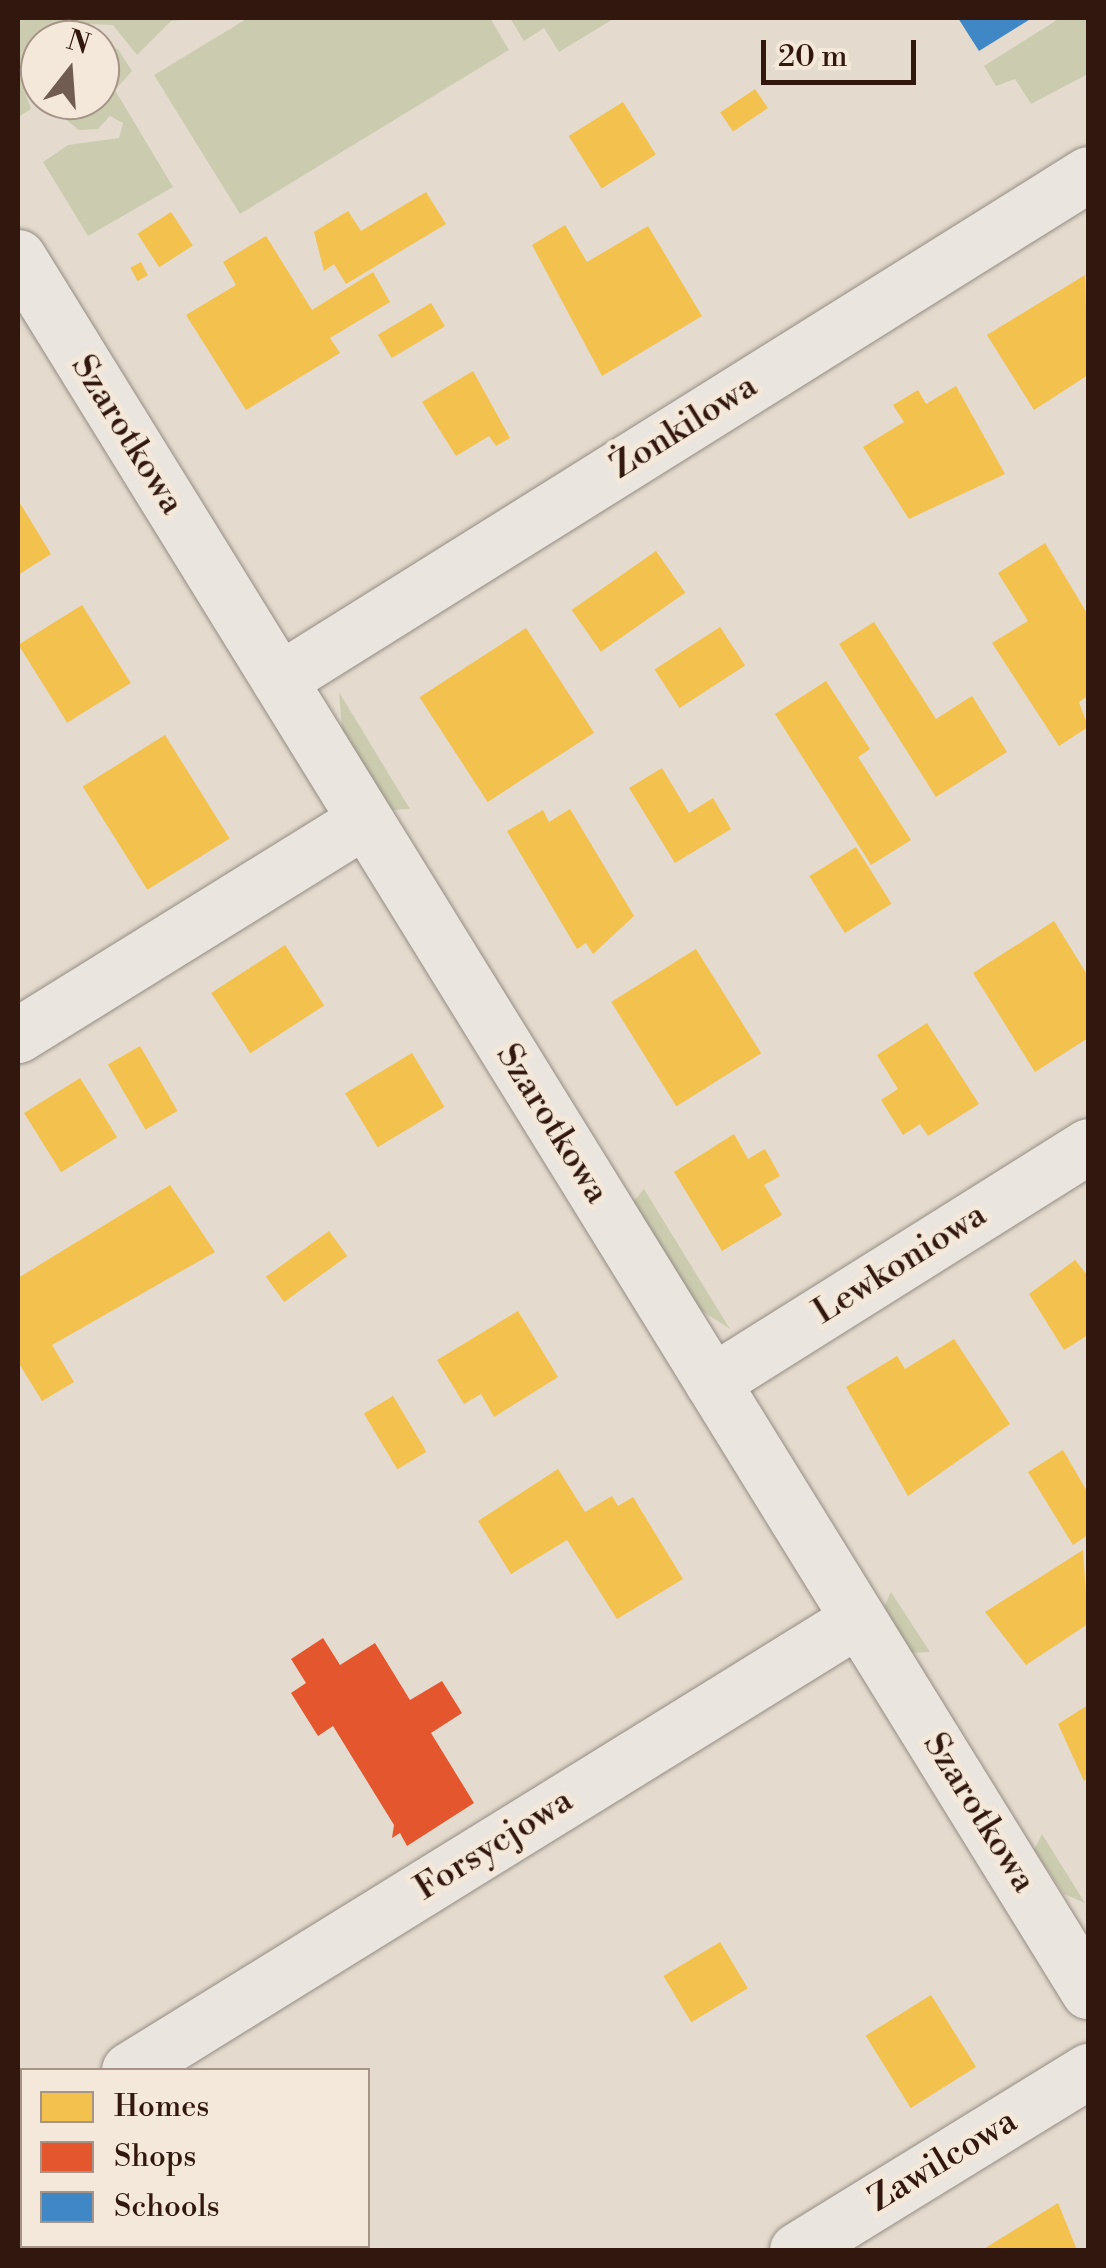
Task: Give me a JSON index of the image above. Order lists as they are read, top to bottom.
{
  "streets": {
    "street": [
      "Żonkilowa",
      "Szarotkowa",
      "Lewkoniowa",
      "Forsycjowa",
      "Zawilcowa"
    ]
  },
  "crossings": [
    ["Żonkilowa", "Szarotkowa"],
    ["Szarotkowa", "Lewkoniowa"],
    ["Szarotkowa", "Forsycjowa"]
  ],
  "legend": ["Homes", "Shops", "Schools"],
  "scale_bar": "20 m",
  "north": "top"
}
